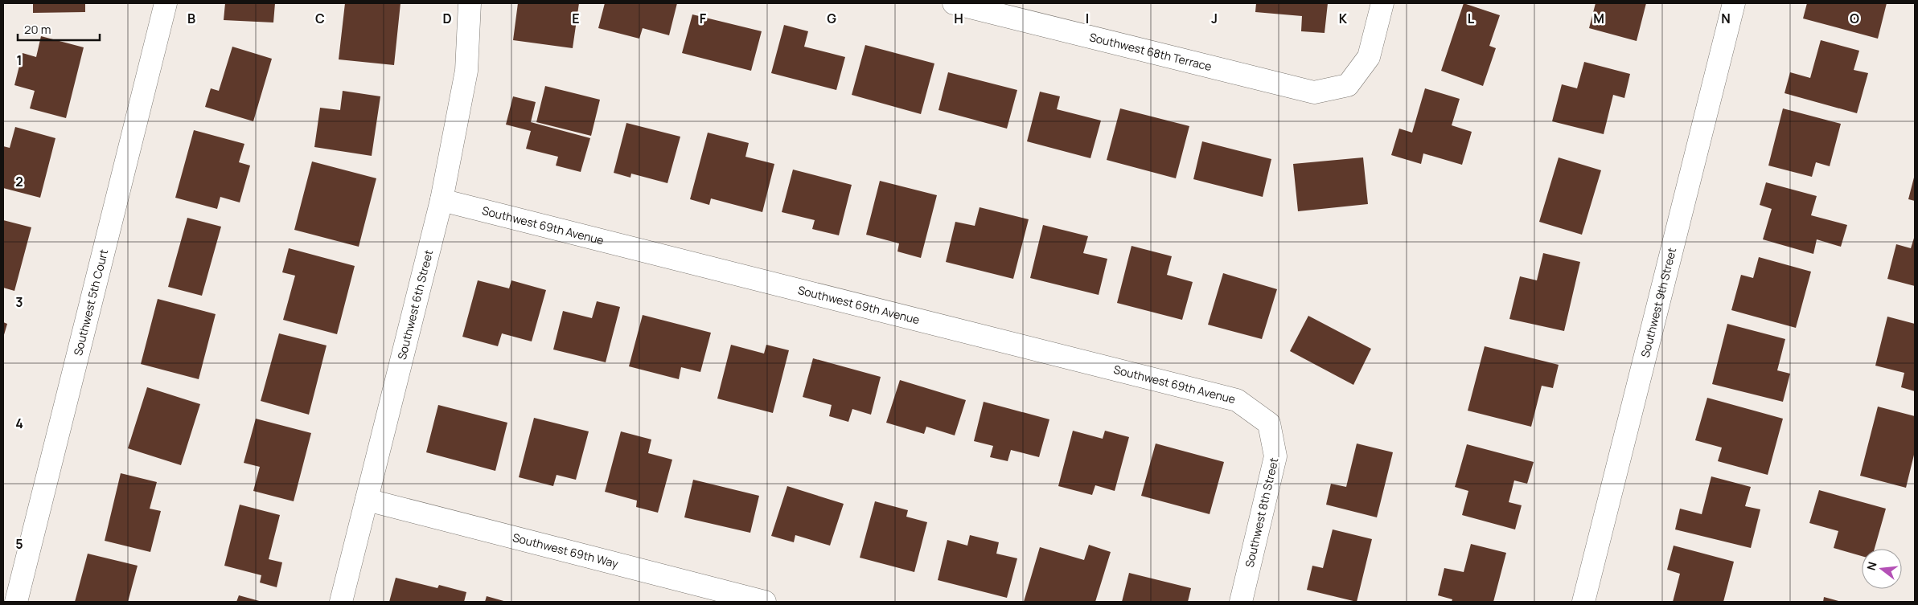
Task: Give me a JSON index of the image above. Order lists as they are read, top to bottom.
{
  "streets": {
    "street": [
      "Southwest 68th Terrace",
      "Southwest 69th Avenue",
      "Southwest 5th Court",
      "Southwest 9th Street",
      "Southwest 6th Street",
      "Southwest 8th Street",
      "Southwest 69th Way"
    ]
  },
  "crossings": [
    ["Southwest 69th Avenue", "Southwest 6th Street"],
    ["Southwest 69th Avenue", "Southwest 8th Street"],
    ["Southwest 6th Street", "Southwest 69th Way"]
  ],
  "scale_bar": "20 m",
  "north": "left",
  "grid": {
    "columns": [
      "B",
      "C",
      "D",
      "E",
      "F",
      "G",
      "H",
      "I",
      "J",
      "K",
      "L",
      "M",
      "N",
      "O"
    ],
    "rows": [
      "1",
      "2",
      "3",
      "4",
      "5"
    ]
  }
}
